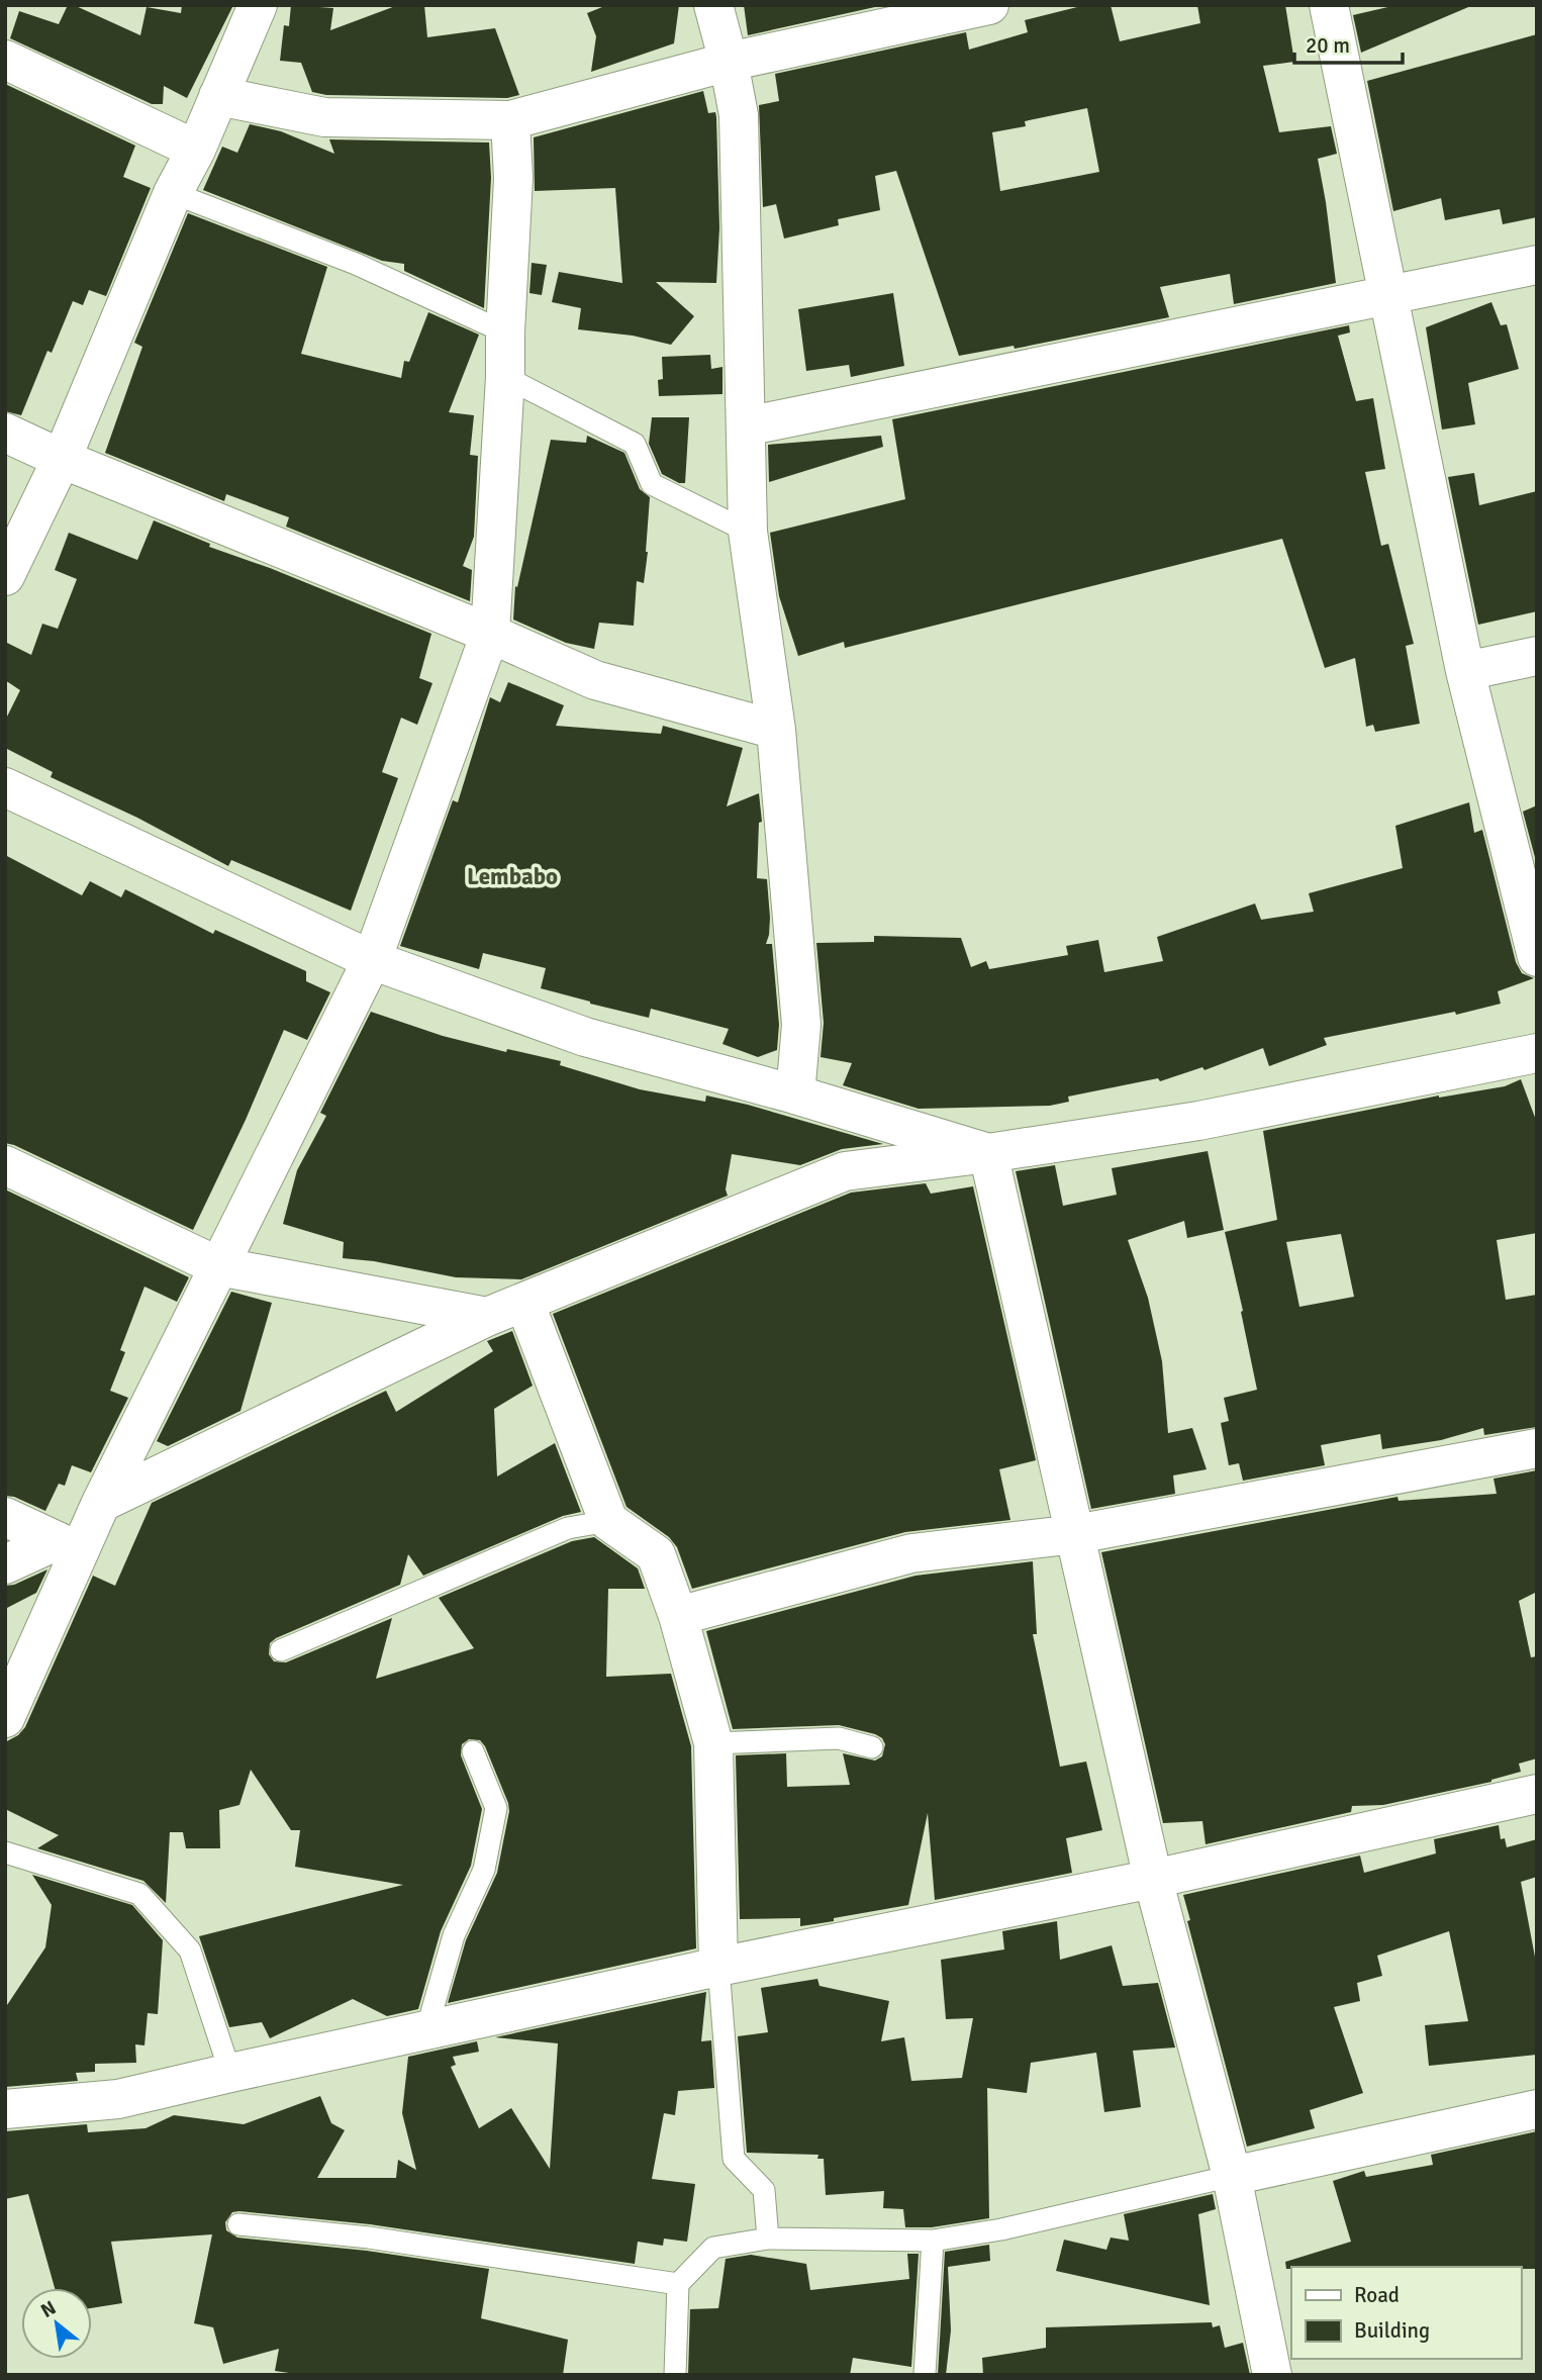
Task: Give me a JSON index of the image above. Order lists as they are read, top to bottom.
{
  "districts": ["Lembabo"],
  "legend": ["Road", "Building"],
  "scale_bar": "20 m",
  "north": "top left"
}
